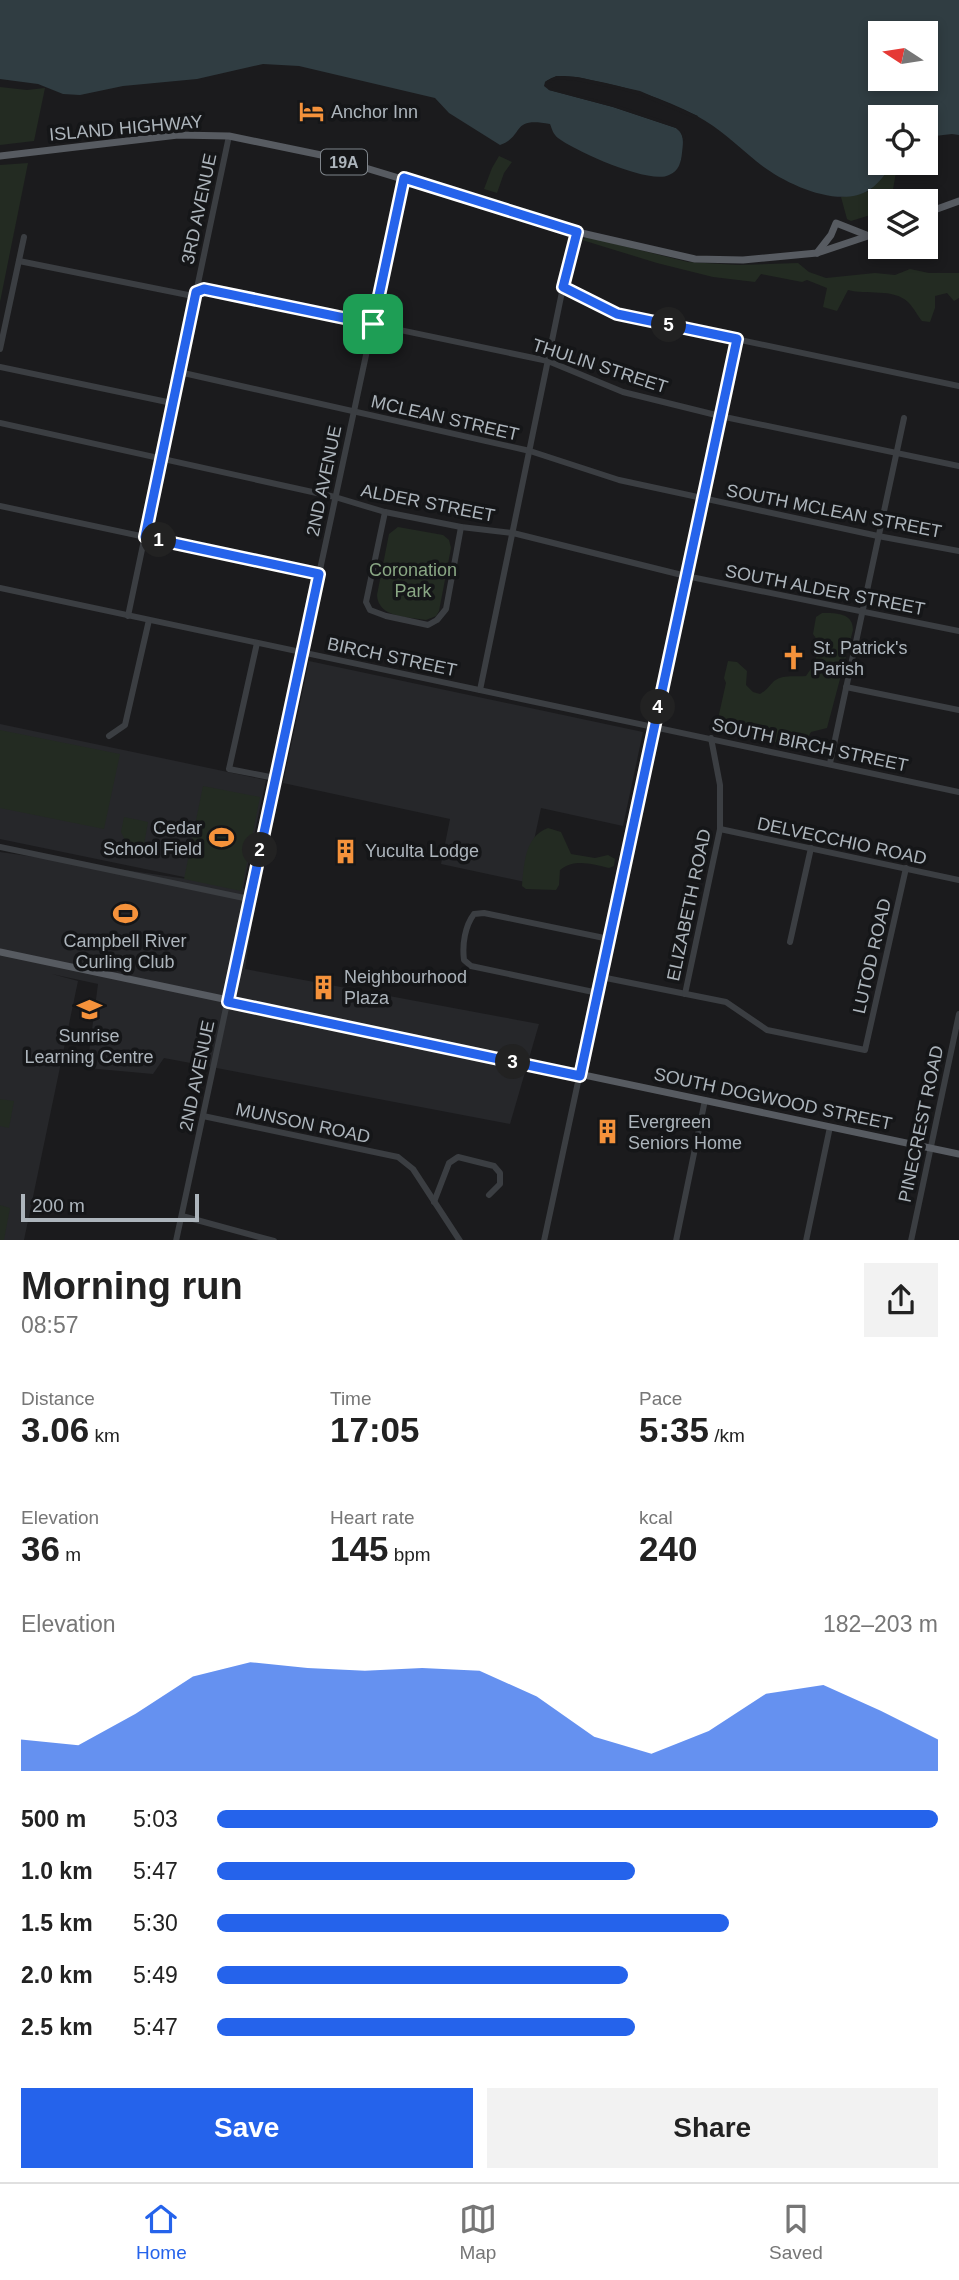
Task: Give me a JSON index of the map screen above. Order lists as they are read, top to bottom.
{
  "streets": {
    "main road": ["ISLAND HIGHWAY", "19A", "SOUTH DOGWOOD STREET"],
    "street": [
      "3RD AVENUE",
      "THULIN STREET",
      "MCLEAN STREET",
      "2ND AVENUE",
      "ALDER STREET",
      "SOUTH MCLEAN STREET",
      "SOUTH ALDER STREET",
      "BIRCH STREET",
      "SOUTH BIRCH STREET",
      "DELVECCHIO ROAD",
      "ELIZABETH ROAD",
      "LUTOD ROAD",
      "MUNSON ROAD",
      "PINECREST ROAD"
    ]
  },
  "crossings": [
    ["ISLAND HIGHWAY", "19A"],
    ["ISLAND HIGHWAY", "3RD AVENUE"],
    ["ISLAND HIGHWAY", "2ND AVENUE"],
    ["3RD AVENUE", "THULIN STREET"],
    ["3RD AVENUE", "MCLEAN STREET"],
    ["3RD AVENUE", "ALDER STREET"],
    ["3RD AVENUE", "BIRCH STREET"],
    ["THULIN STREET", "2ND AVENUE"],
    ["MCLEAN STREET", "2ND AVENUE"],
    ["MCLEAN STREET", "SOUTH MCLEAN STREET"],
    ["2ND AVENUE", "ALDER STREET"],
    ["2ND AVENUE", "BIRCH STREET"],
    ["2ND AVENUE", "SOUTH DOGWOOD STREET"],
    ["2ND AVENUE", "MUNSON ROAD"],
    ["ALDER STREET", "SOUTH ALDER STREET"],
    ["BIRCH STREET", "SOUTH BIRCH STREET"],
    ["SOUTH BIRCH STREET", "ELIZABETH ROAD"],
    ["DELVECCHIO ROAD", "ELIZABETH ROAD"],
    ["DELVECCHIO ROAD", "LUTOD ROAD"],
    ["ELIZABETH ROAD", "LUTOD ROAD"],
    ["SOUTH DOGWOOD STREET", "PINECREST ROAD"]
  ],
  "parks": ["Coronation Park"],
  "places": {
    "hotel": ["Anchor Inn"],
    "church": ["St. Patrick's Parish"],
    "sports": ["Cedar School Field", "Campbell River Curling Club"],
    "building": ["Yuculta Lodge", "Neighbourhood Plaza", "Evergreen Seniors Home"],
    "school or university": ["Sunrise Learning Centre"]
  },
  "scale_bar": "200 m",
  "north": "left",
  "page": {
    "pins": [
      "5",
      "1",
      "4",
      "2",
      "3"
    ],
    "scale": "200 m",
    "heading": ["Morning run", "08:57"],
    "stats": [
      ["Distance", "3.06 km"],
      ["Time", "17:05"],
      ["Pace", "5:35 /km"],
      ["Elevation", "36 m"],
      ["Heart rate", "145 bpm"],
      ["kcal", "240"]
    ],
    "chart": ["Elevation", "182–203 m"],
    "list": [
      {
        "name": "500 m",
        "note": "5:03"
      },
      {
        "name": "1.0 km",
        "note": "5:47"
      },
      {
        "name": "1.5 km",
        "note": "5:30"
      },
      {
        "name": "2.0 km",
        "note": "5:49"
      },
      {
        "name": "2.5 km",
        "note": "5:47"
      }
    ],
    "buttons": ["Save", "Share"],
    "tabs": ["Home", "Map", "Saved"]
  }
}
